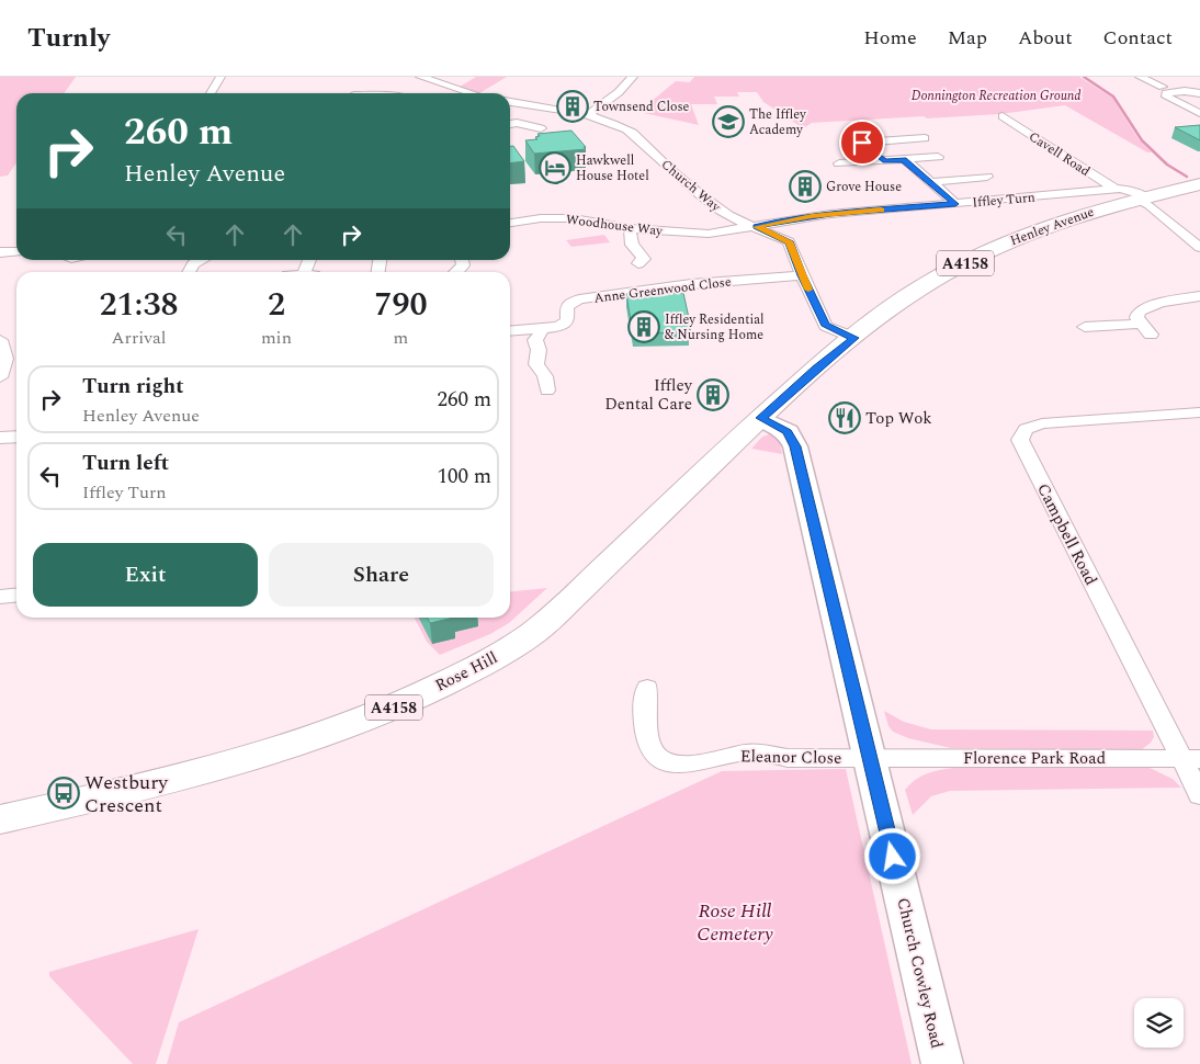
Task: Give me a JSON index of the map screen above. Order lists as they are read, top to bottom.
{
  "streets": {
    "main road": [
      "Henley Avenue",
      "A4158",
      "Rose Hill",
      "Church Cowley Road"
    ],
    "street": [
      "Cavell Road",
      "Church Way",
      "Iffley Turn",
      "Woodhouse Way",
      "Anne Greenwood Close",
      "Campbell Road",
      "Eleanor Close",
      "Florence Park Road"
    ]
  },
  "crossings": [
    ["Cavell Road", "Iffley Turn"],
    ["Church Way", "Iffley Turn"],
    ["Church Way", "Woodhouse Way"],
    ["Iffley Turn", "Woodhouse Way"],
    ["Iffley Turn", "Henley Avenue"],
    ["Henley Avenue", "Rose Hill"],
    ["Henley Avenue", "Church Cowley Road"],
    ["Campbell Road", "Florence Park Road"],
    ["Rose Hill", "Church Cowley Road"],
    ["Eleanor Close", "Florence Park Road"],
    ["Eleanor Close", "Church Cowley Road"],
    ["Florence Park Road", "Church Cowley Road"]
  ],
  "parks": ["Donnington Recreation Ground", "Rose Hill Cemetery"],
  "places": {
    "building": [
      "Townsend Close",
      "Grove House",
      "Iffley Residential & Nursing Home",
      "Iffley Dental Care"
    ],
    "school or university": ["The Iffley Academy"],
    "hotel": ["Hawkwell House Hotel"],
    "restaurant": ["Top Wok"],
    "bus stop": ["Westbury Crescent"]
  },
  "page": {
    "header": "Turnly",
    "nav": [
      "Home",
      "Map",
      "About",
      "Contact"
    ],
    "turn": ["260 m", "Henley Avenue"],
    "eta": [
      "21:38",
      "Arrival",
      "2",
      "min",
      "790",
      "m"
    ],
    "list": [
      {
        "name": "Turn right",
        "note": "Henley Avenue",
        "value": "260 m"
      },
      {
        "name": "Turn left",
        "note": "Iffley Turn",
        "value": "100 m"
      }
    ],
    "buttons": ["Exit", "Share"]
  }
}
